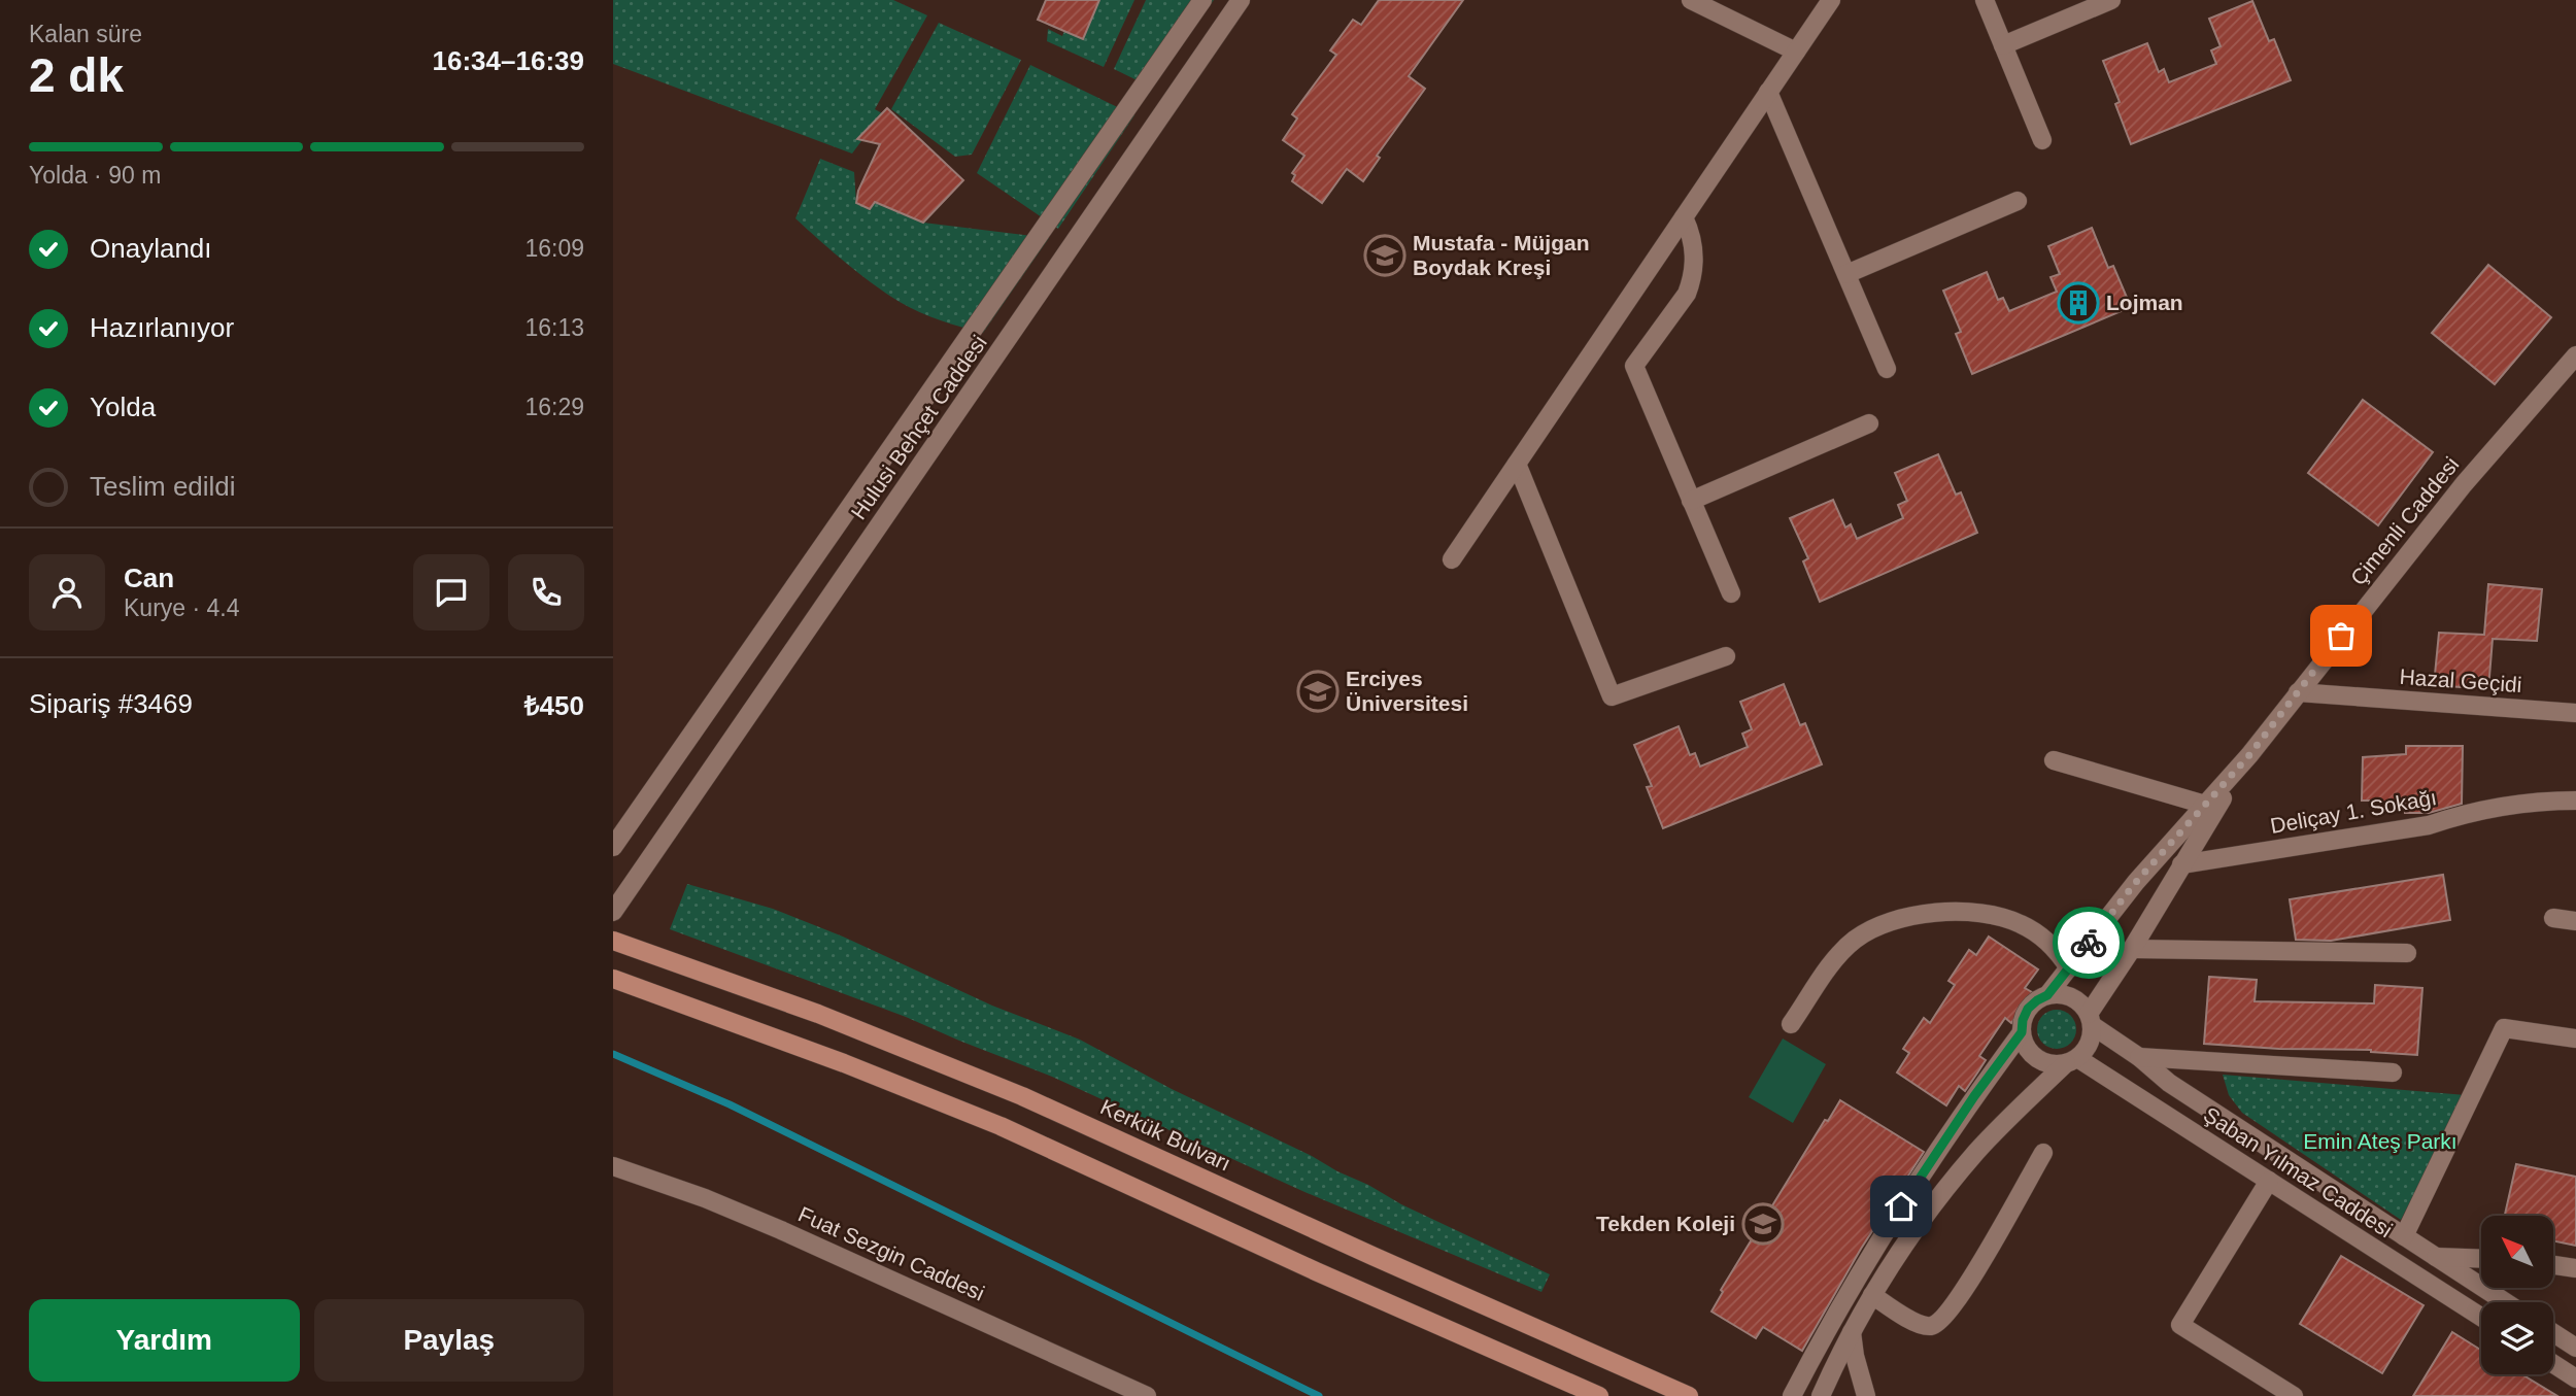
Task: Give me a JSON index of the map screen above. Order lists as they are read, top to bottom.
{
  "streets": {
    "main road": ["Kerkük Bulvarı"],
    "street": [
      "Hulusi Behçet Caddesi",
      "Çimenli Caddesi",
      "Hazal Geçidi",
      "Deliçay 1. Sokağı",
      "Şaban Yılmaz Caddesi",
      "Fuat Sezgin Caddesi"
    ]
  },
  "crossings": [
    ["Çimenli Caddesi", "Hazal Geçidi"],
    ["Çimenli Caddesi", "Deliçay 1. Sokağı"],
    ["Çimenli Caddesi", "Şaban Yılmaz Caddesi"]
  ],
  "parks": ["Emin Ateş Parkı"],
  "places": {
    "school or university": ["Mustafa - Müjgan Boydak Kreşi", "Erciyes Üniversitesi", "Tekden Koleji"],
    "building": ["Lojman"]
  },
  "north": "top left",
  "page": {
    "heading": ["2 dk", "Kalan süre", "16:34–16:39"],
    "panel": [
      "Can",
      "Kurye · 4.4",
      "Sipariş #3469",
      "₺450"
    ],
    "bar": "Yolda · 90 m",
    "list": [
      ["Onaylandı", "16:09"],
      ["Hazırlanıyor", "16:13"],
      ["Yolda", "16:29"],
      "Teslim edildi"
    ],
    "buttons": ["Yardım", "Paylaş"]
  }
}
